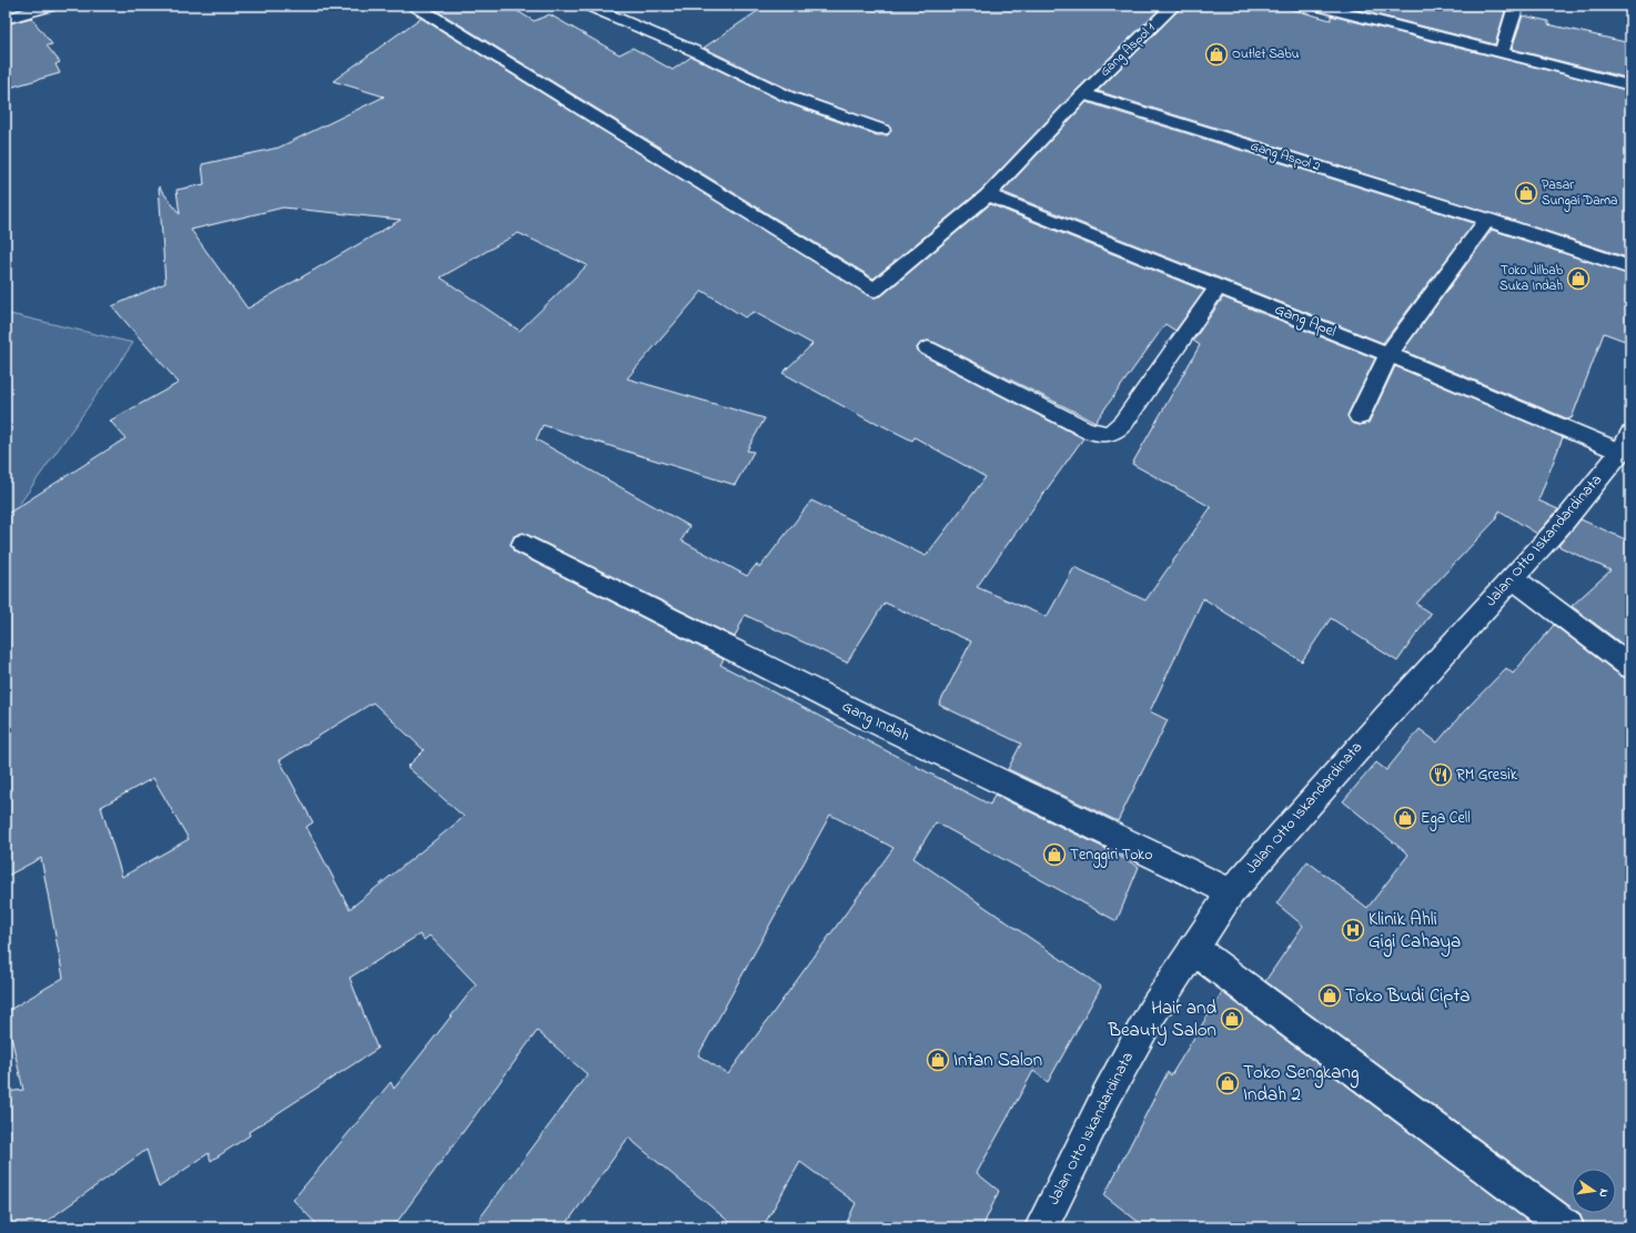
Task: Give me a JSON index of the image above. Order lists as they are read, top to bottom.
{
  "streets": {
    "street": [
      "Gang Aspol 1",
      "Gang Aspol 2",
      "Gang Apel",
      "Jalan Otto Iskandardinata",
      "Gang Indah"
    ]
  },
  "crossings": [
    ["Gang Aspol 1", "Gang Aspol 2"],
    ["Gang Aspol 1", "Gang Apel"],
    ["Gang Apel", "Jalan Otto Iskandardinata"],
    ["Jalan Otto Iskandardinata", "Gang Indah"]
  ],
  "places": {
    "shop": [
      "Outlet Sabu",
      "Pasar Sungai Dama",
      "Toko Jilbab Suka Indah",
      "Ega Cell",
      "Tenggiri Toko",
      "Toko Budi Cipta",
      "Hair and Beauty Salon",
      "Intan Salon",
      "Toko Sengkang Indah 2"
    ],
    "restaurant": ["RM Gresik"],
    "hospital": ["Klinik Ahli Gigi Cahaya"]
  },
  "north": "right"
}
